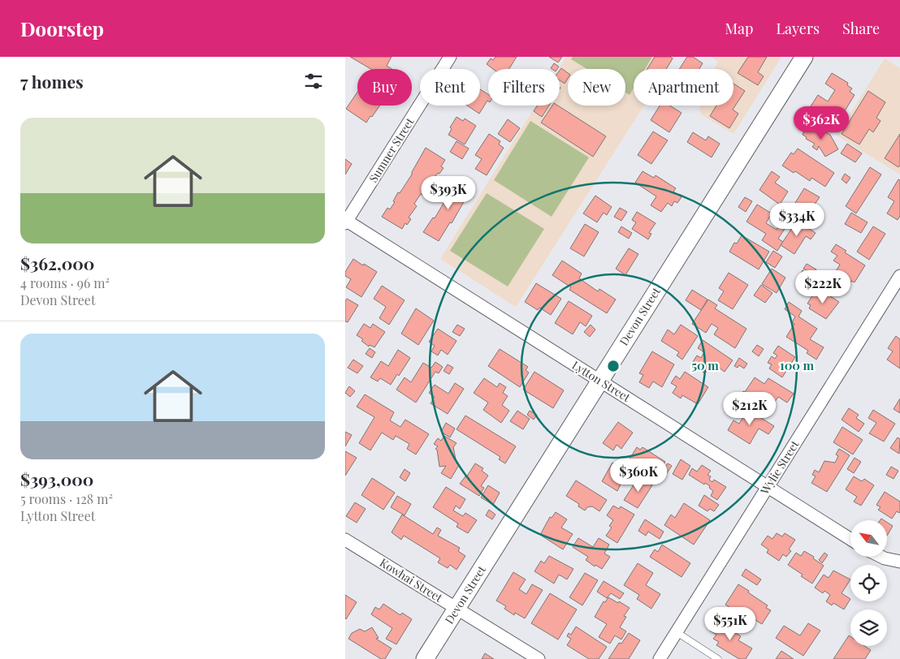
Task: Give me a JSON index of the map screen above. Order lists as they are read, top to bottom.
{
  "streets": {
    "main road": ["Devon Street"],
    "street": [
      "Sumner Street",
      "Lytton Street",
      "Wylie Street",
      "Kowhai Street"
    ]
  },
  "crossings": [
    ["Sumner Street", "Lytton Street"],
    ["Devon Street", "Lytton Street"],
    ["Devon Street", "Kowhai Street"],
    ["Lytton Street", "Wylie Street"]
  ],
  "north": "top left",
  "page": {
    "header": "Doorstep",
    "nav": ["Map", "Layers", "Share"],
    "heading": "7 homes",
    "chip": [
      "Buy",
      "Rent",
      "Filters",
      "New",
      "Apartment"
    ],
    "list": [
      {
        "name": "$362,000",
        "note": "4 rooms · 96 m² · Devon Street"
      },
      {
        "name": "$393,000",
        "note": "5 rooms · 128 m² · Lytton Street"
      }
    ],
    "price": [
      "$362K",
      "$393K",
      "$334K",
      "$222K",
      "$212K",
      "$360K",
      "$551K"
    ]
  },
  "rings": ["50 m", "100 m"]
}
